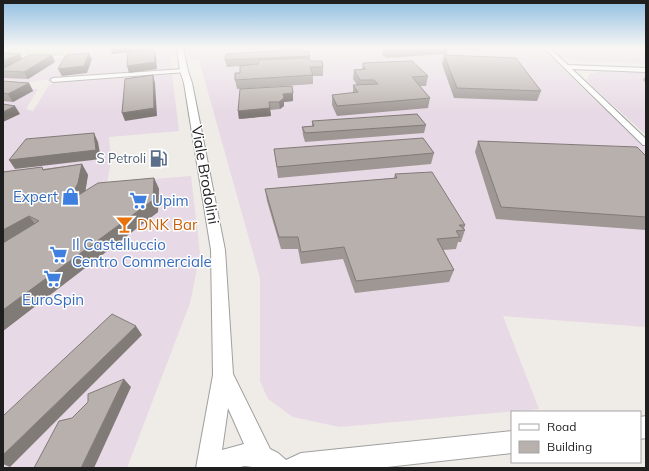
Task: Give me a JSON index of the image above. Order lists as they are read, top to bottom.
{
  "streets": {
    "street": ["Viale Brodolini"]
  },
  "places": {
    "fuel station": ["S Petroli"],
    "shop": ["Expert"],
    "supermarket": ["Upim", "Il Castelluccio Centro Commerciale", "EuroSpin"],
    "bar": ["DNK Bar"]
  },
  "legend": ["Road", "Building"]
}
